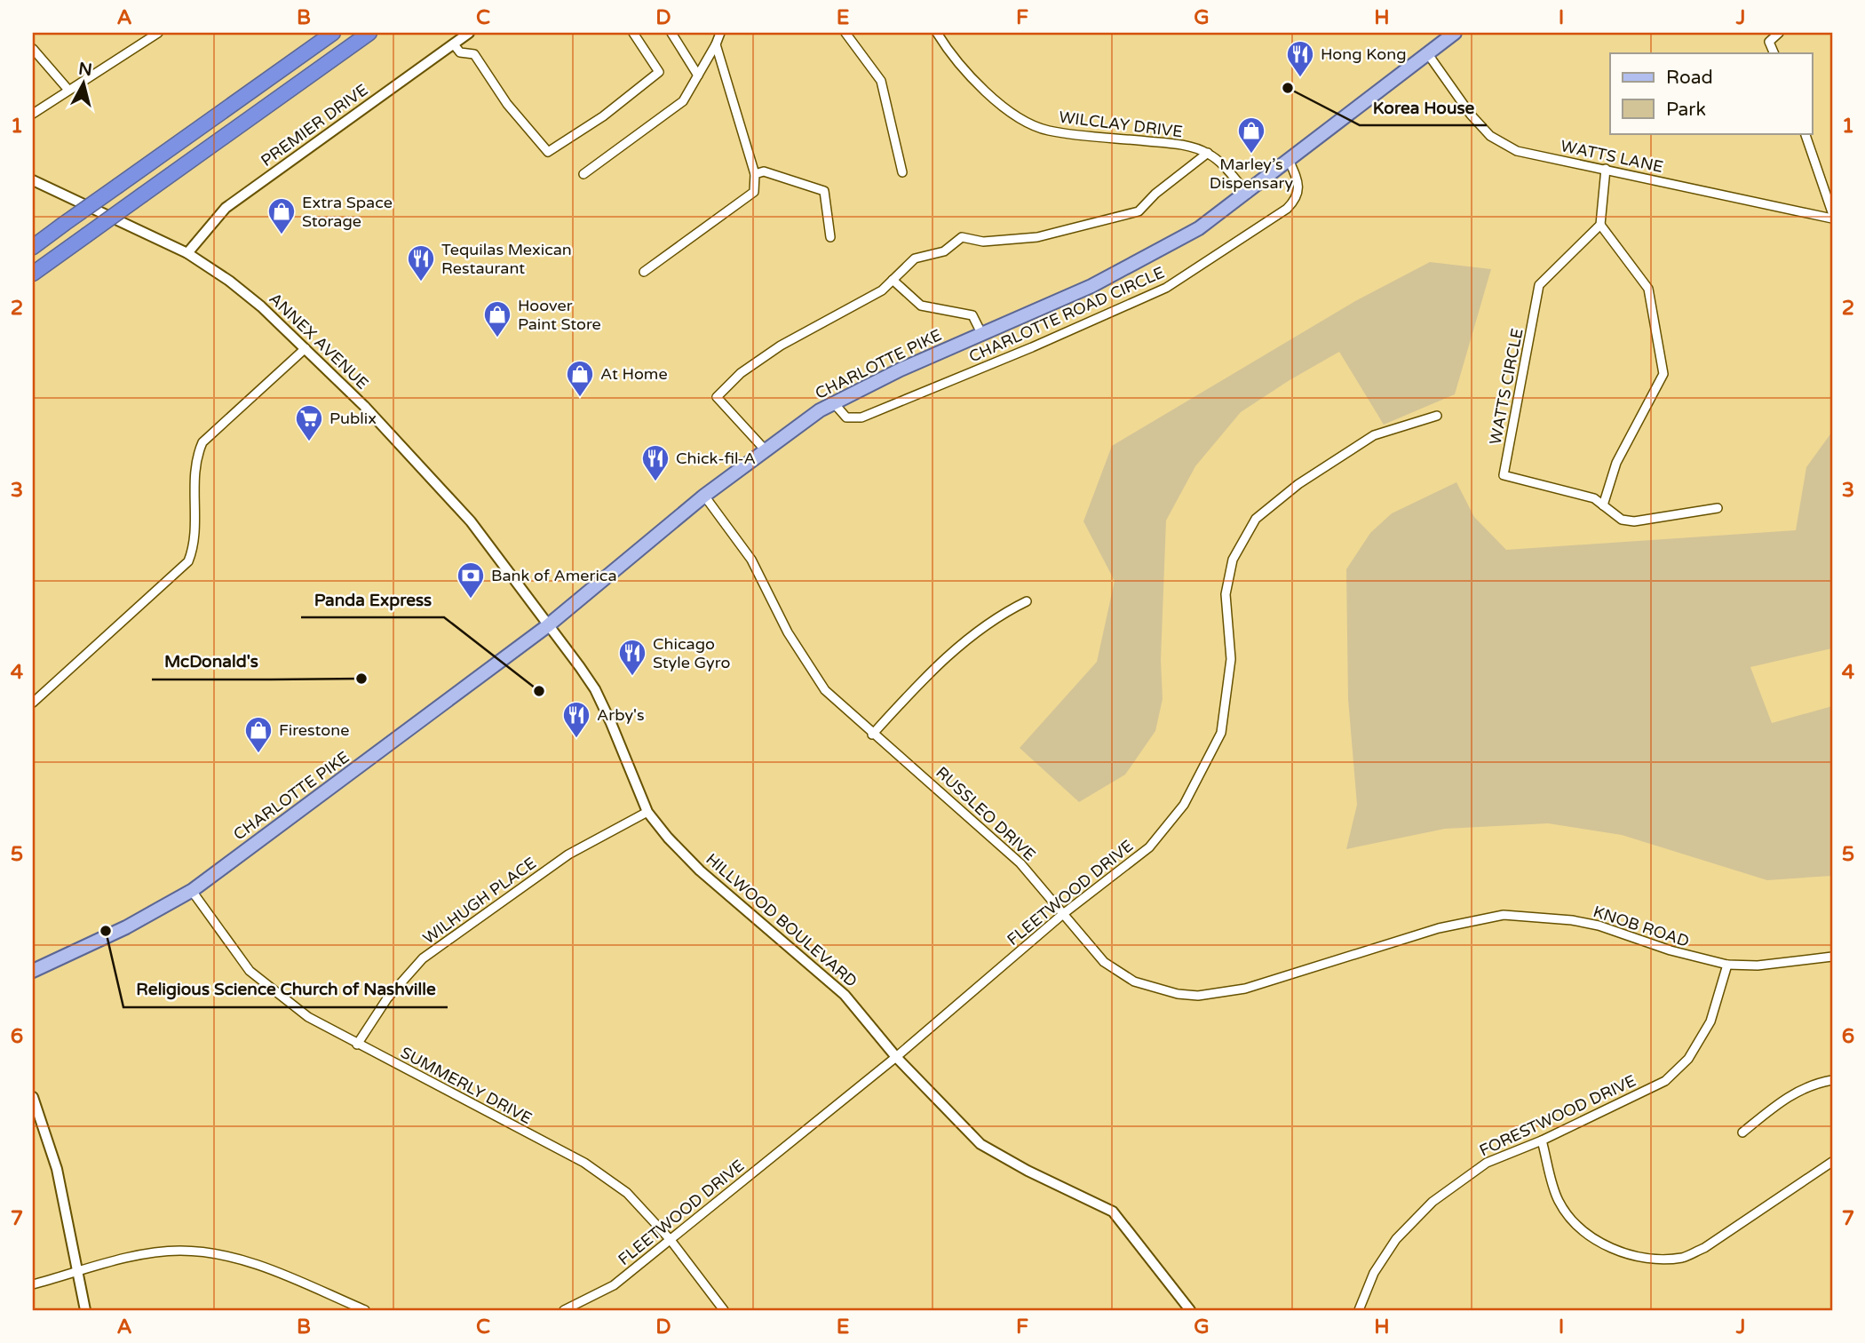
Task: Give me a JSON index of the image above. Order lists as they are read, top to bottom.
{
  "streets": {
    "main road": ["CHARLOTTE PIKE"],
    "street": [
      "WILCLAY DRIVE",
      "PREMIER DRIVE",
      "WATTS LANE",
      "CHARLOTTE ROAD CIRCLE",
      "ANNEX AVENUE",
      "WATTS CIRCLE",
      "RUSSLEO DRIVE",
      "FLEETWOOD DRIVE",
      "WILHUGH PLACE",
      "HILLWOOD BOULEVARD",
      "KNOB ROAD",
      "SUMMERLY DRIVE",
      "FORESTWOOD DRIVE"
    ]
  },
  "crossings": [
    ["PREMIER DRIVE", "ANNEX AVENUE"],
    ["WATTS LANE", "CHARLOTTE PIKE"],
    ["CHARLOTTE ROAD CIRCLE", "CHARLOTTE PIKE"],
    ["ANNEX AVENUE", "CHARLOTTE PIKE"],
    ["ANNEX AVENUE", "HILLWOOD BOULEVARD"],
    ["CHARLOTTE PIKE", "RUSSLEO DRIVE"],
    ["CHARLOTTE PIKE", "HILLWOOD BOULEVARD"],
    ["CHARLOTTE PIKE", "SUMMERLY DRIVE"],
    ["RUSSLEO DRIVE", "FLEETWOOD DRIVE"],
    ["RUSSLEO DRIVE", "KNOB ROAD"],
    ["FLEETWOOD DRIVE", "HILLWOOD BOULEVARD"],
    ["FLEETWOOD DRIVE", "SUMMERLY DRIVE"],
    ["WILHUGH PLACE", "HILLWOOD BOULEVARD"],
    ["WILHUGH PLACE", "SUMMERLY DRIVE"],
    ["KNOB ROAD", "FORESTWOOD DRIVE"]
  ],
  "places": {
    "restaurant": [
      "Hong Kong",
      "Tequilas Mexican Restaurant",
      "Chick-fil-A",
      "Chicago Style Gyro",
      "Arby's"
    ],
    "other": [
      "Korea House",
      "McDonald's",
      "Panda Express",
      "Religious Science Church of Nashville"
    ],
    "shop": [
      "Marley’s Dispensary",
      "Extra Space Storage",
      "Hoover Paint Store",
      "At Home",
      "Firestone"
    ],
    "supermarket": ["Publix"],
    "bank": ["Bank of America"]
  },
  "legend": ["Road", "Park"],
  "north": "top",
  "grid": {
    "columns": [
      "A",
      "B",
      "C",
      "D",
      "E",
      "F",
      "G",
      "H",
      "I",
      "J"
    ],
    "rows": [
      "1",
      "2",
      "3",
      "4",
      "5",
      "6",
      "7"
    ]
  }
}
